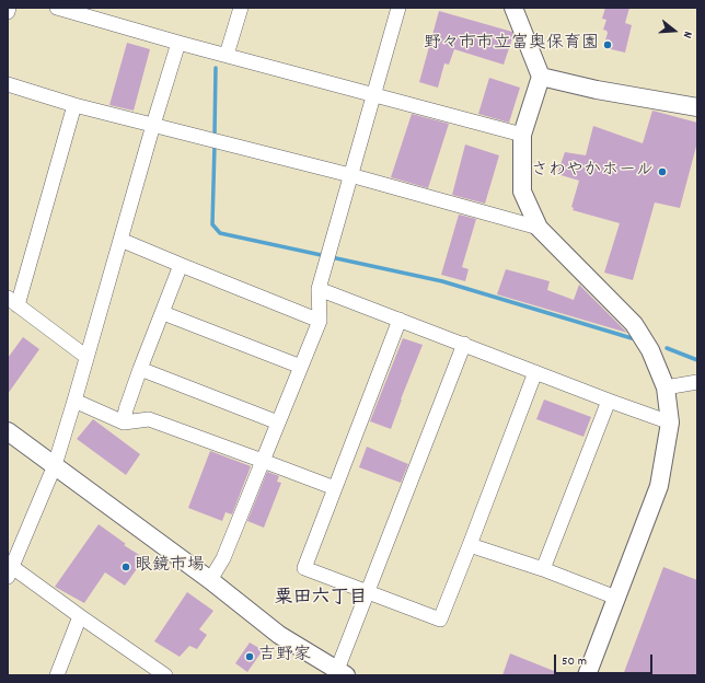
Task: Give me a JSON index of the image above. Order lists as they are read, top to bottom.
{
  "districts": ["粟田六丁目"],
  "places": [
    "野々市市立富奥保育園",
    "さわやかホール",
    "眼鏡市場",
    "吉野家"
  ],
  "scale_bar": "50 m",
  "north": "right"
}
